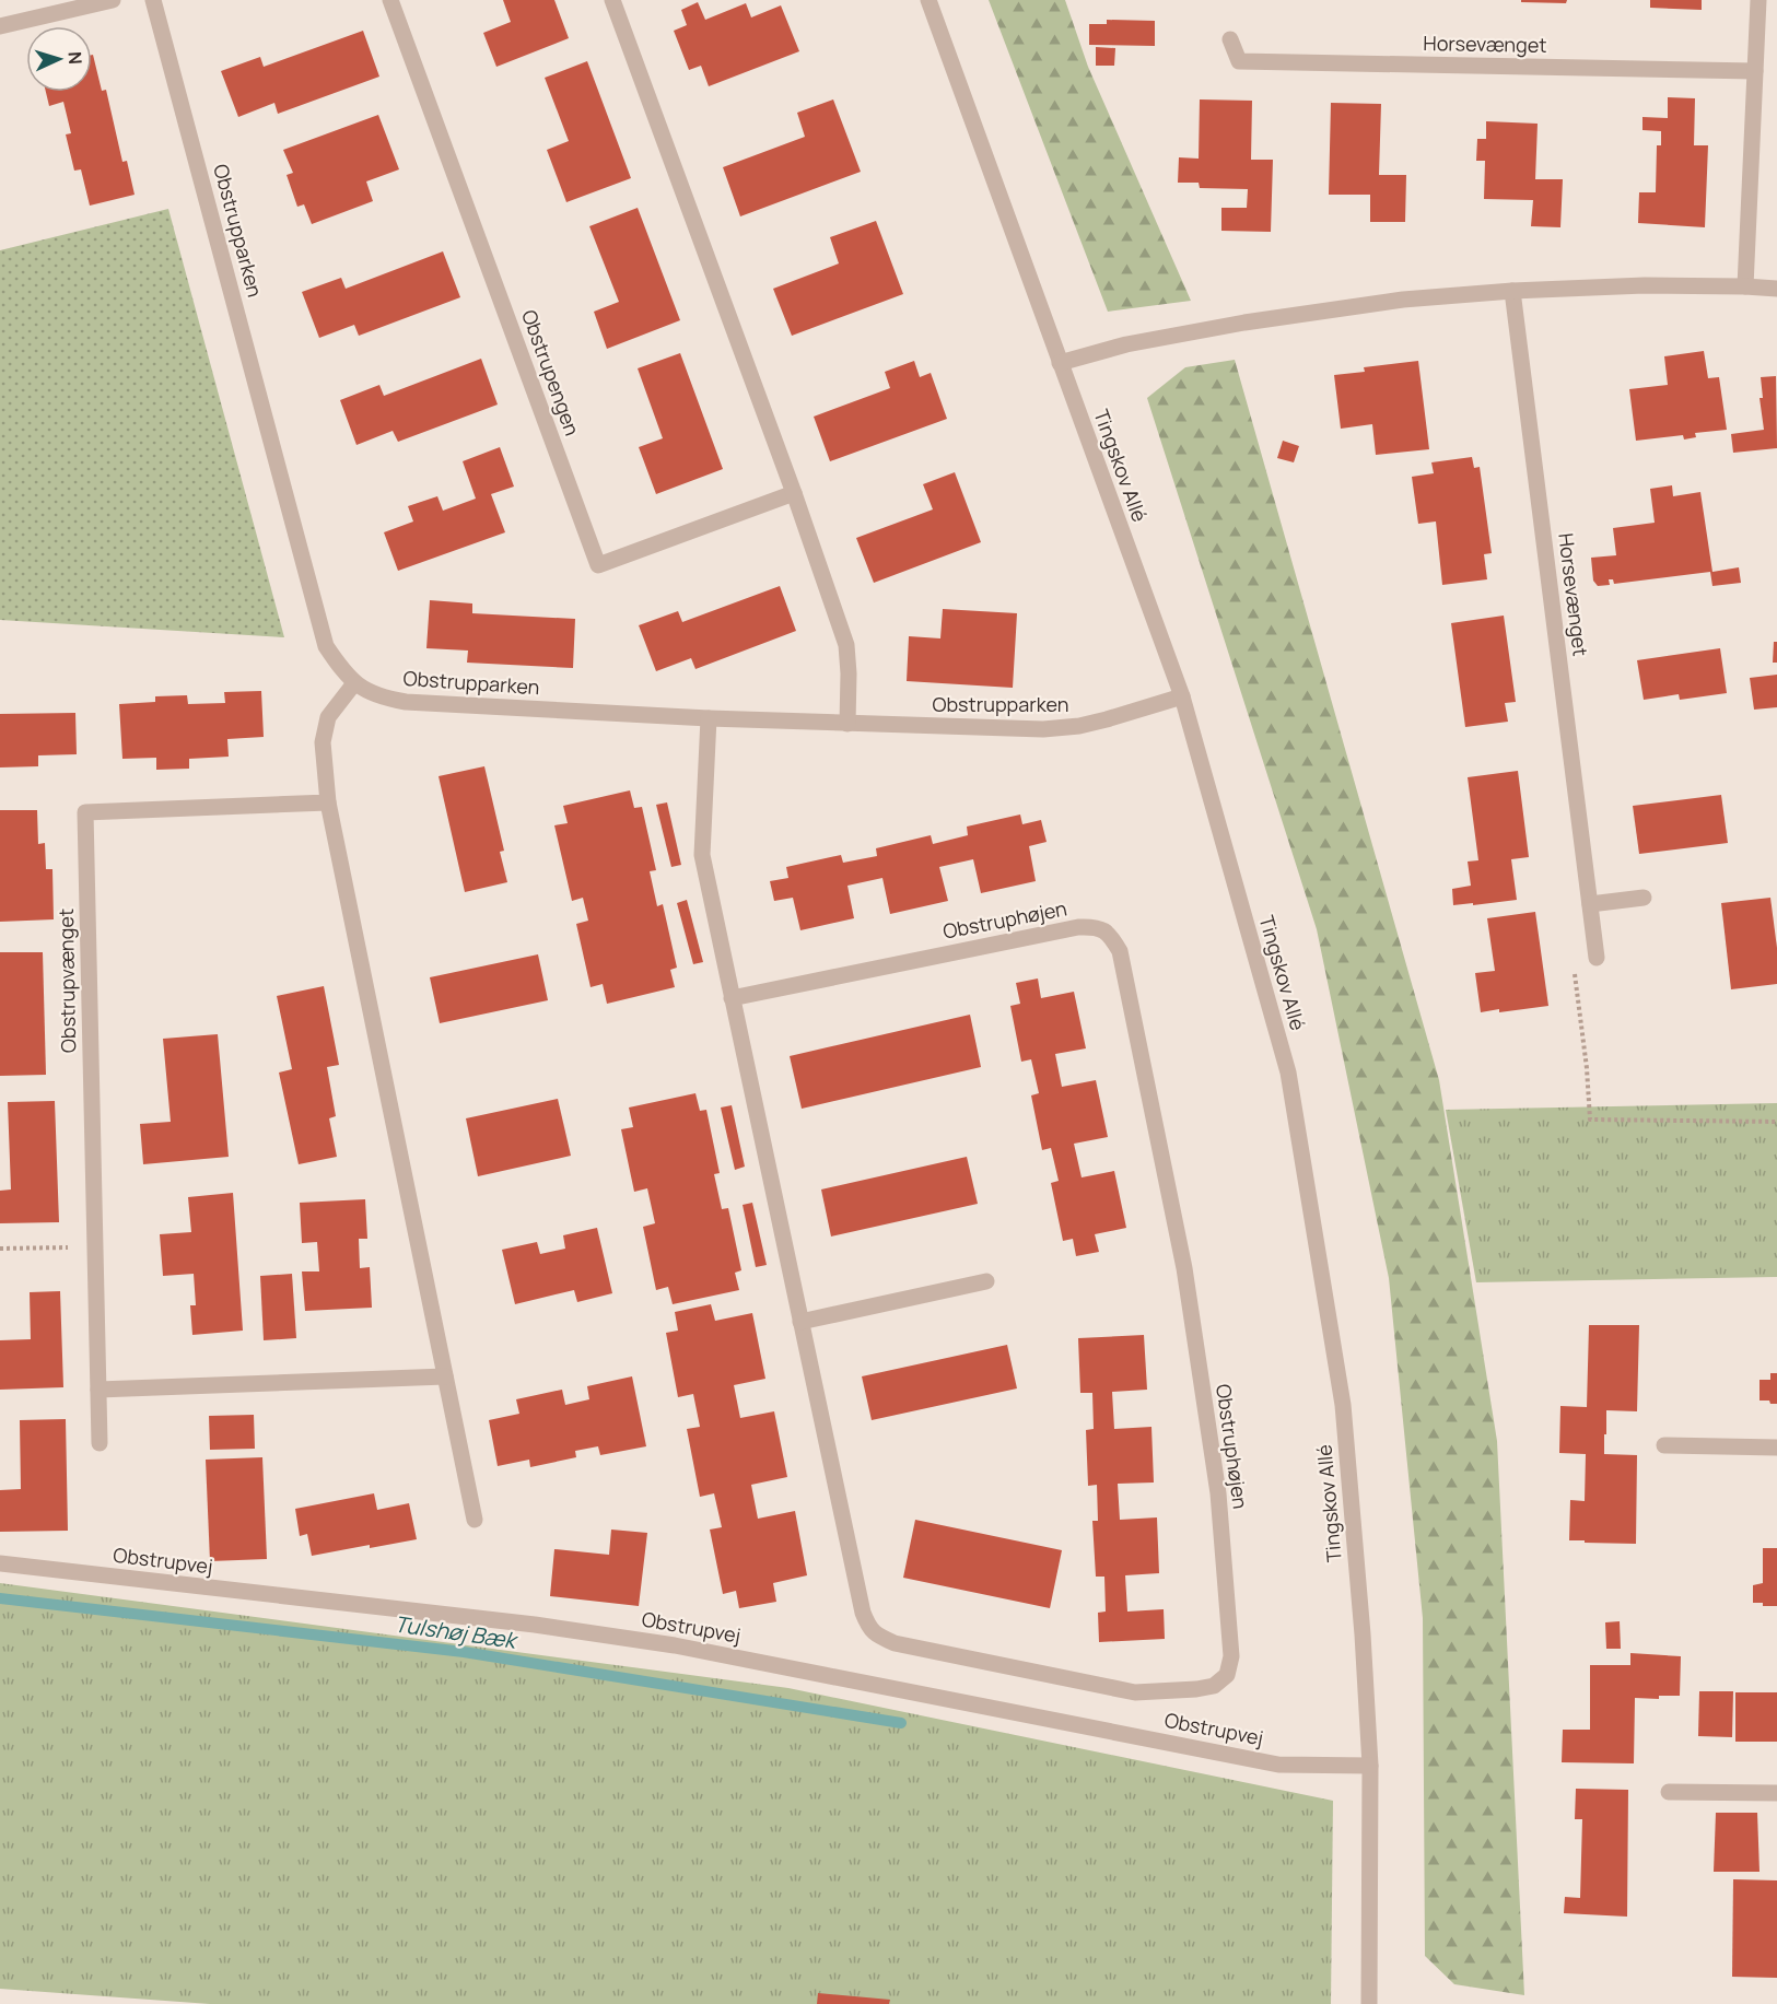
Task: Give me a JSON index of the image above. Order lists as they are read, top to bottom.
{
  "streets": {
    "street": [
      "Horsevænget",
      "Obstrupparken",
      "Obstrupengen",
      "Tingskov Allé",
      "Obstruphøjen",
      "Obstrupvænget",
      "Obstrupvej"
    ]
  },
  "crossings": [
    ["Obstrupparken", "Tingskov Allé"],
    ["Obstrupparken", "Obstruphøjen"],
    ["Tingskov Allé", "Obstrupvej"]
  ],
  "water": ["Tulshøj Bæk"],
  "north": "right"
}
